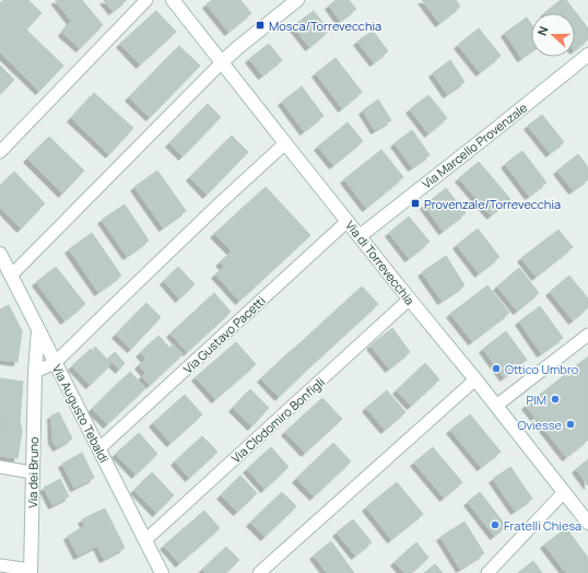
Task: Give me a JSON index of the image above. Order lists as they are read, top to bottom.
{
  "streets": {
    "street": [
      "Via Marcello Provenzale",
      "Via di Torrevecchia",
      "Via Gustavo Pacetti",
      "Via Augusto Tebaldi",
      "Via Clodomiro Bonfigli",
      "Via dei Bruno"
    ]
  },
  "crossings": [
    ["Via Marcello Provenzale", "Via di Torrevecchia"],
    ["Via di Torrevecchia", "Via Gustavo Pacetti"],
    ["Via di Torrevecchia", "Via Clodomiro Bonfigli"],
    ["Via Gustavo Pacetti", "Via Augusto Tebaldi"],
    ["Via Augusto Tebaldi", "Via Clodomiro Bonfigli"],
    ["Via Augusto Tebaldi", "Via dei Bruno"]
  ],
  "places": {
    "transit": ["Mosca/Torrevecchia", "Provenzale/Torrevecchia"],
    "other": [
      "Ottico Umbro",
      "PIM",
      "Oviesse",
      "Fratelli Chiesa"
    ]
  },
  "north": "left"
}
